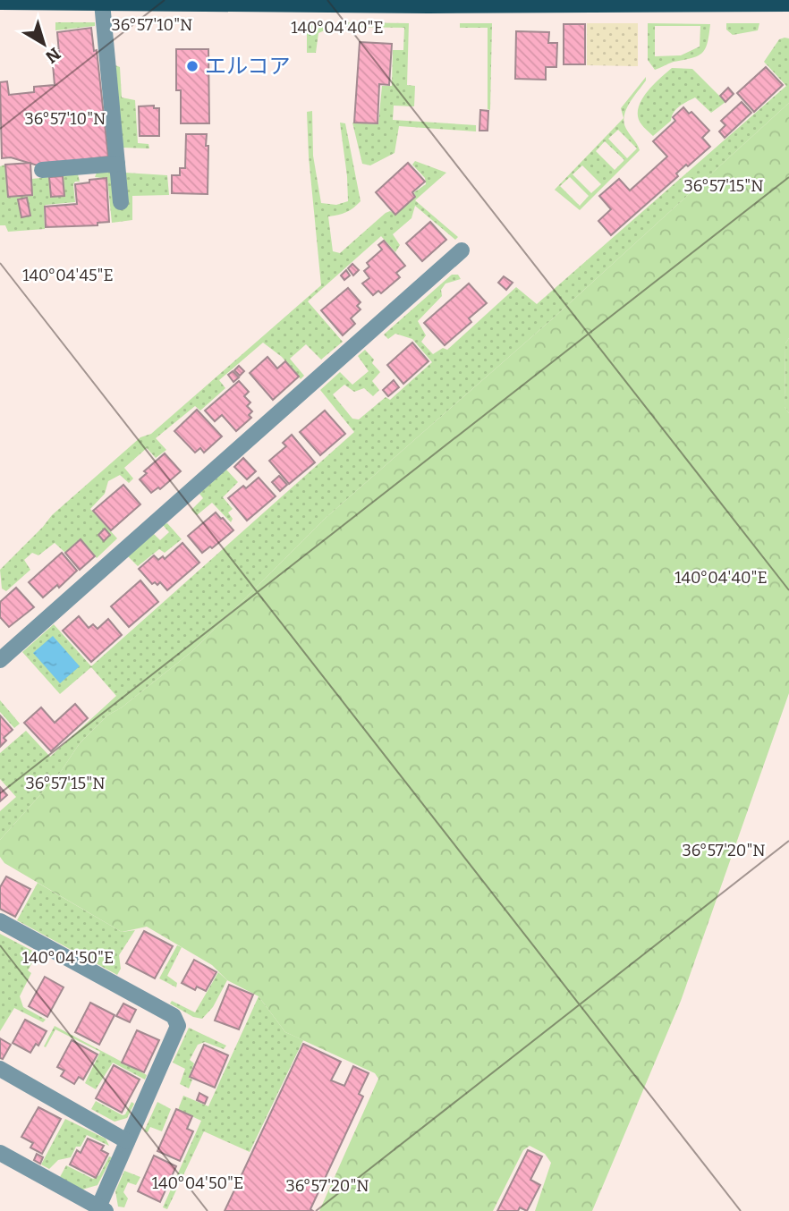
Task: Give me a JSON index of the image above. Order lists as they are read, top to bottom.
{
  "places": ["エルコア"],
  "north": "bottom right",
  "coordinates": [
    "36°57'10\"N",
    "140°04'40\"E",
    "36°57'15\"N",
    "140°04'45\"E",
    "36°57'20\"N",
    "140°04'50\"E"
  ]
}
